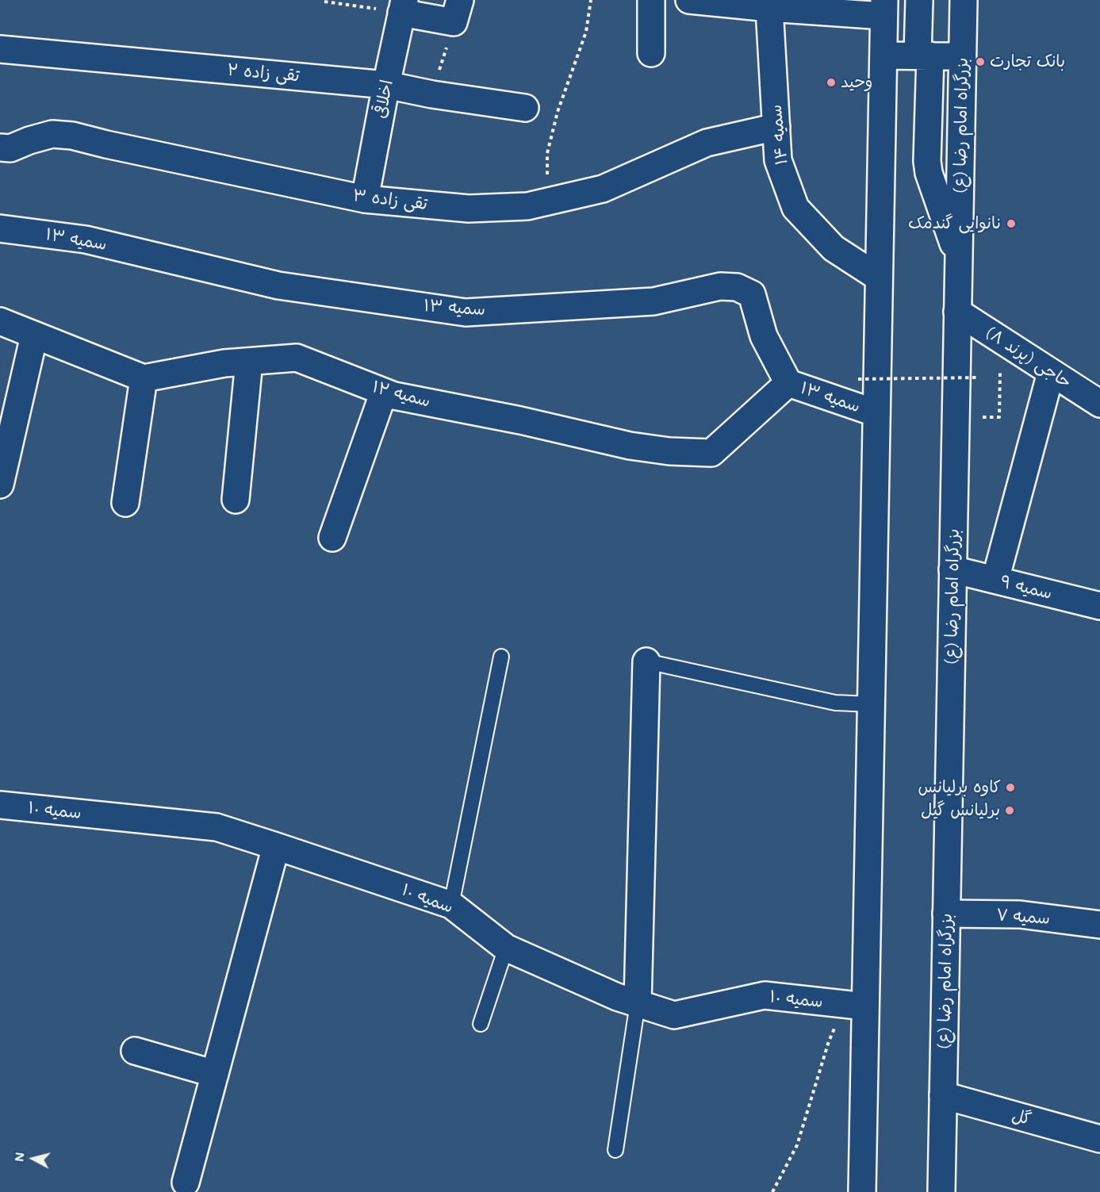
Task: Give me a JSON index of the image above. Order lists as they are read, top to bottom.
{
  "streets": {
    "main road": [
      "تقی زاده ۲",
      "اخلاقی",
      "بزرگراه امام رضا (ع)",
      "سمیه ۱۴",
      "تقی زاده ۳",
      "سمیه ۱۳",
      "حاجی (پرند ۸)",
      "سمیه ۱۲",
      "سمیه ۹",
      "سمیه ۱۰",
      "سمیه ۷",
      "گل"
    ]
  },
  "crossings": [
    ["تقی زاده ۲", "اخلاقی"],
    ["اخلاقی", "تقی زاده ۳"],
    ["بزرگراه امام رضا (ع)", "حاجی (پرند ۸)"],
    ["بزرگراه امام رضا (ع)", "سمیه ۹"],
    ["بزرگراه امام رضا (ع)", "سمیه ۷"],
    ["بزرگراه امام رضا (ع)", "گل"],
    ["سمیه ۱۴", "تقی زاده ۳"],
    ["سمیه ۱۳", "سمیه ۱۲"]
  ],
  "places": [
    "بانک تجارت",
    "وحید",
    "نانوایی گندمک",
    "کاوه برلیانس",
    "برلیانس گیل"
  ],
  "north": "left"
}
